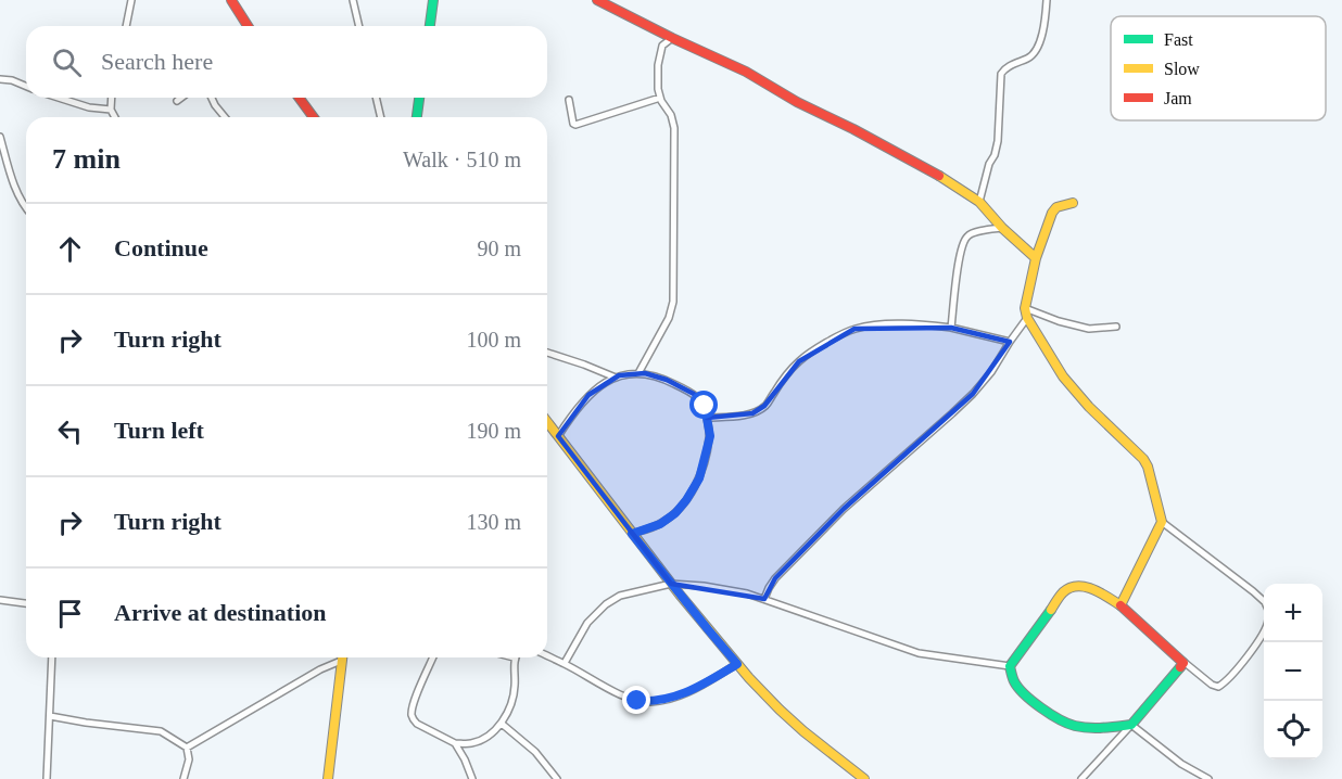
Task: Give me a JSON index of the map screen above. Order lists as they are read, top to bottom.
{
  "legend": ["Fast", "Slow", "Jam"],
  "page": {
    "search": "Search here",
    "heading": ["7 min", "Walk · 510 m"],
    "list": [
      ["Continue", "90 m"],
      ["Turn right", "100 m"],
      ["Turn left", "190 m"],
      ["Turn right", "130 m"],
      "Arrive at destination"
    ],
    "map_buttons": ["+", "−"]
  }
}
